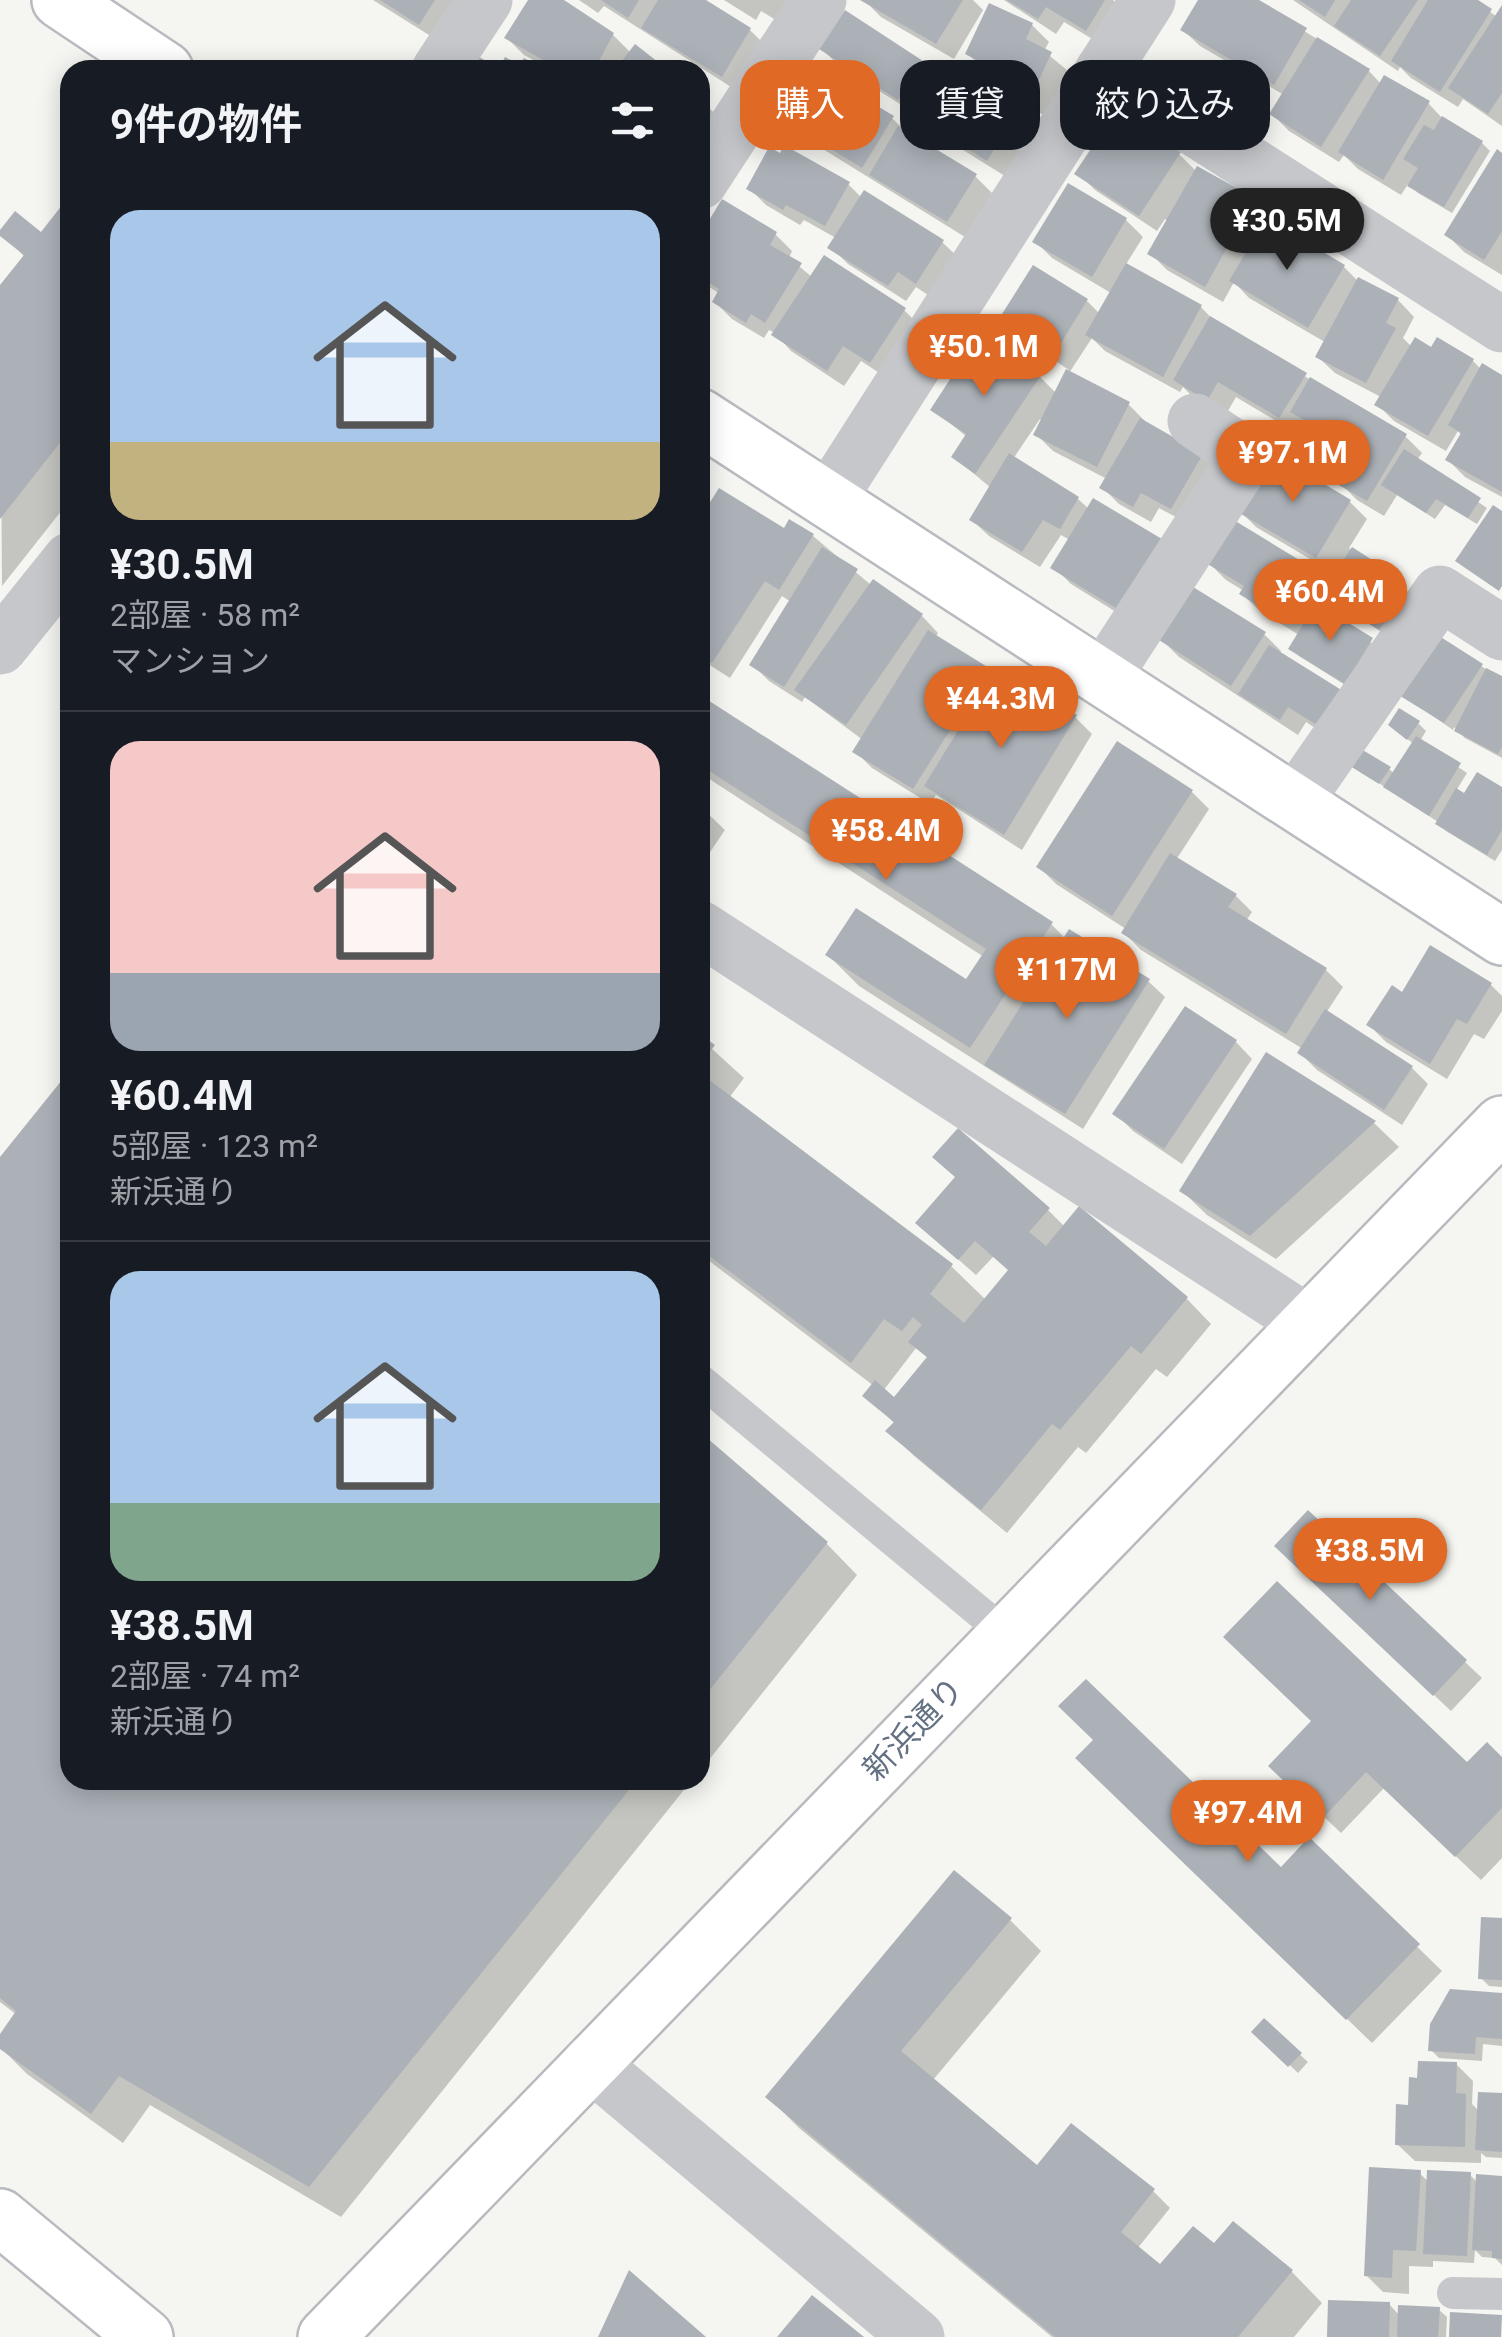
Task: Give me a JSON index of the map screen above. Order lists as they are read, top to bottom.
{
  "streets": {
    "street": ["新浜通り"]
  },
  "page": {
    "chip": ["購入", "賃貸", "絞り込み"],
    "heading": "9件の物件",
    "list": [
      {
        "name": "¥30.5M",
        "note": "2部屋 · 58 m² · マンション"
      },
      {
        "name": "¥60.4M",
        "note": "5部屋 · 123 m² · 新浜通り"
      },
      {
        "name": "¥38.5M",
        "note": "2部屋 · 74 m² · 新浜通り"
      }
    ],
    "price": [
      "¥30.5M",
      "¥50.1M",
      "¥97.1M",
      "¥60.4M",
      "¥44.3M",
      "¥58.4M",
      "¥117M",
      "¥38.5M",
      "¥97.4M"
    ]
  }
}
